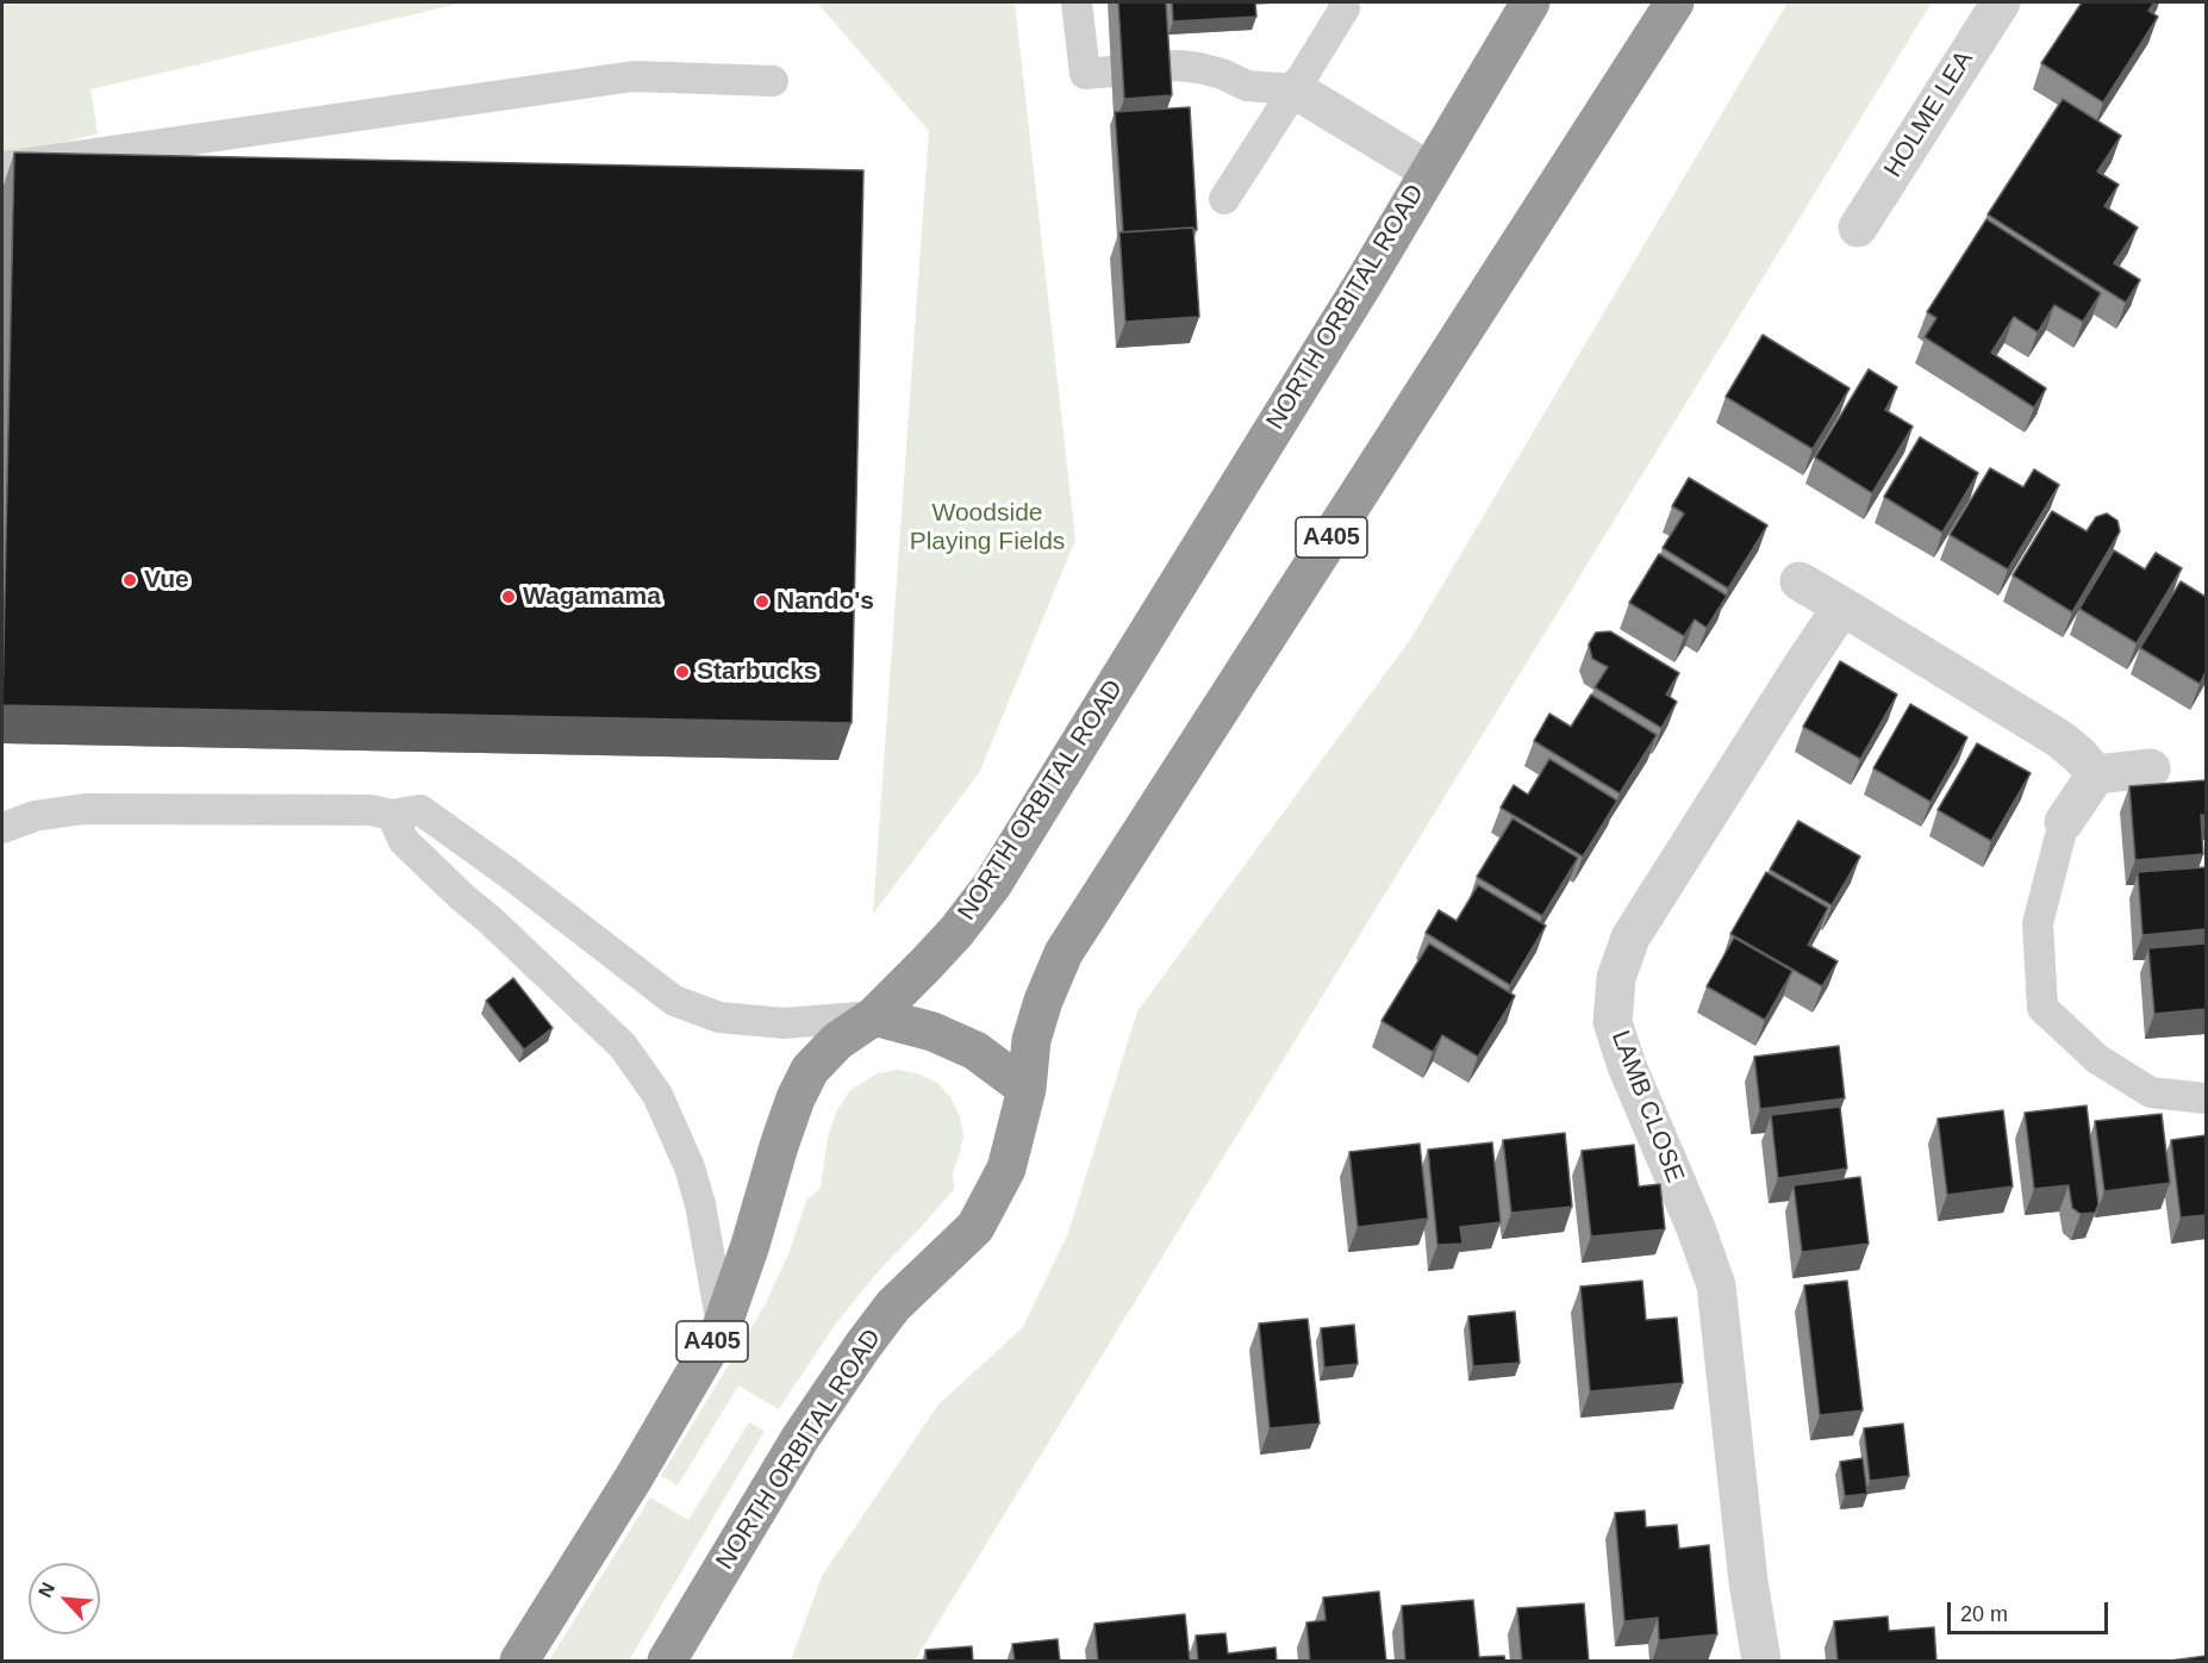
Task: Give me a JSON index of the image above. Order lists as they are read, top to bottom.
{
  "streets": {
    "highway": ["NORTH ORBITAL ROAD", "A405"],
    "street": ["HOLME LEA", "LAMB CLOSE"]
  },
  "parks": ["Woodside Playing Fields"],
  "places": [
    "Vue",
    "Wagamama",
    "Nando's",
    "Starbucks"
  ],
  "scale_bar": "20 m",
  "north": "top left"
}
